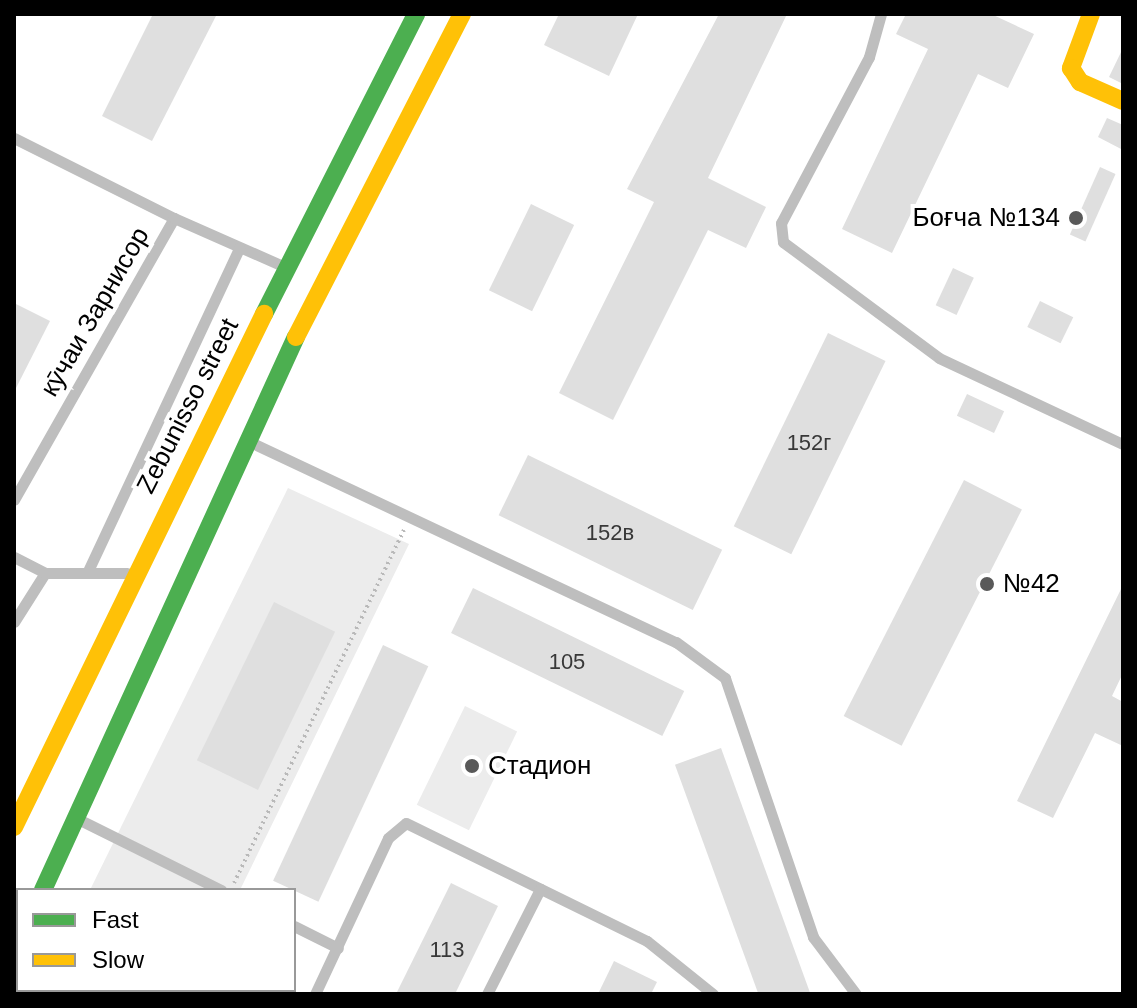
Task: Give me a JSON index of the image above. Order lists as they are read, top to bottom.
{
  "streets": {
    "main road": ["Zebunisso street"],
    "lane": ["кӯчаи Зарнисор"]
  },
  "places": ["Боғча №134", "№42", "Стадион"],
  "house_numbers": [
    "152г",
    "152в",
    "105",
    "113"
  ],
  "legend": ["Fast", "Slow"]
}
